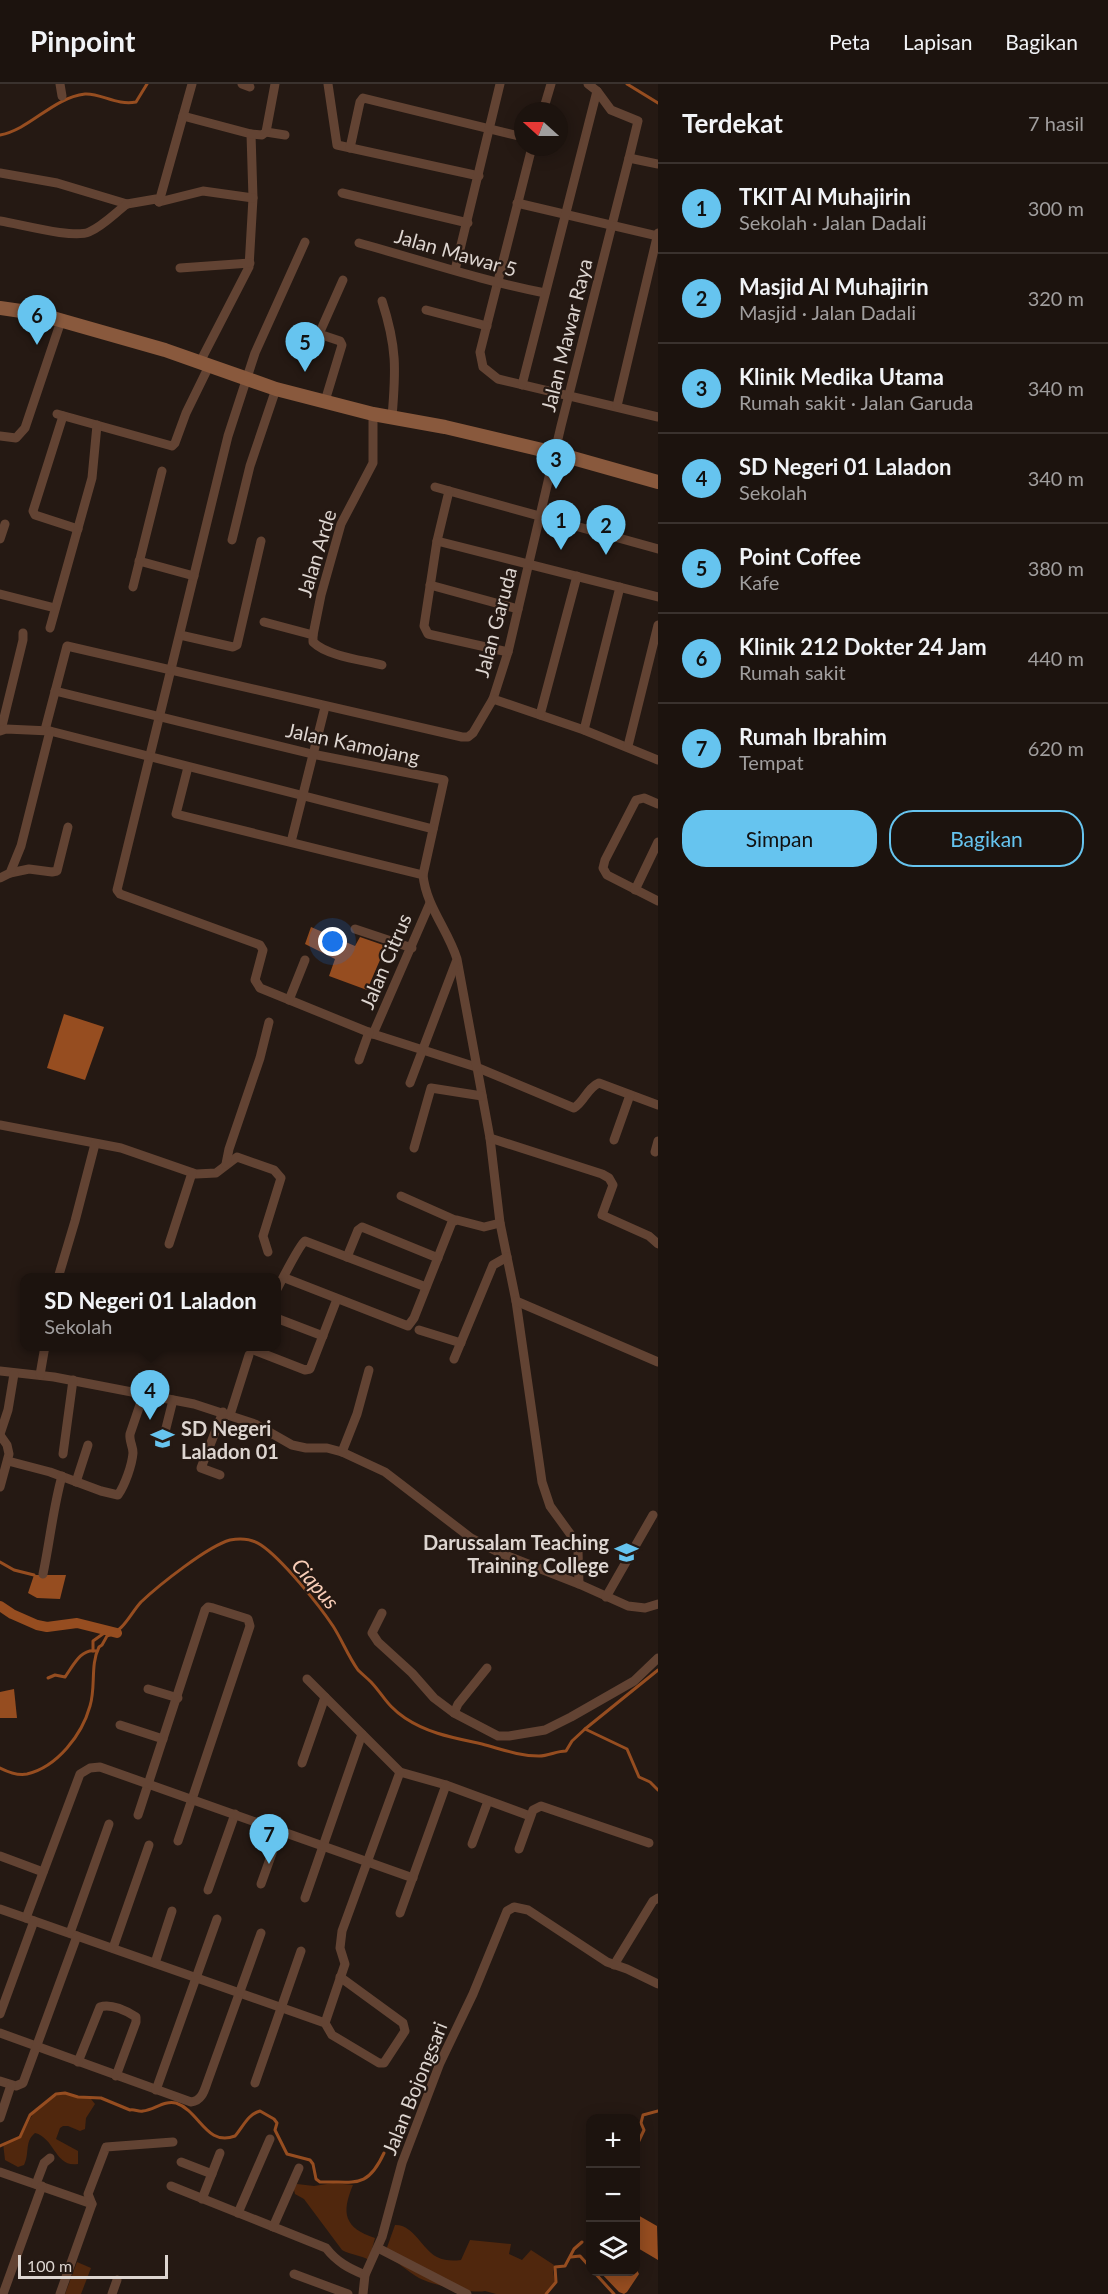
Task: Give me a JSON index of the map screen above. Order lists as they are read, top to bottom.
{
  "streets": {
    "street": [
      "Jalan Mawar 5",
      "Jalan Mawar Raya",
      "Jalan Arde",
      "Jalan Garuda",
      "Jalan Kamojang",
      "Jalan Citrus",
      "Jalan Bojongsari"
    ]
  },
  "crossings": [
    ["Jalan Mawar Raya", "Jalan Garuda"]
  ],
  "water": ["Ciapus"],
  "places": {
    "school or university": ["SD Negeri Laladon 01", "Darussalam Teaching Training College"]
  },
  "scale_bar": "100 m",
  "north": "left",
  "page": {
    "header": "Pinpoint",
    "nav": ["Peta", "Lapisan", "Bagikan"],
    "heading": ["Terdekat", "7 hasil"],
    "list": [
      {
        "mark": "1",
        "name": "TKIT Al Muhajirin",
        "note": "Sekolah · Jalan Dadali",
        "value": "300 m"
      },
      {
        "mark": "2",
        "name": "Masjid Al Muhajirin",
        "note": "Masjid · Jalan Dadali",
        "value": "320 m"
      },
      {
        "mark": "3",
        "name": "Klinik Medika Utama",
        "note": "Rumah sakit · Jalan Garuda",
        "value": "340 m"
      },
      {
        "mark": "4",
        "name": "SD Negeri 01 Laladon",
        "note": "Sekolah",
        "value": "340 m"
      },
      {
        "mark": "5",
        "name": "Point Coffee",
        "note": "Kafe",
        "value": "380 m"
      },
      {
        "mark": "6",
        "name": "Klinik 212 Dokter 24 Jam",
        "note": "Rumah sakit",
        "value": "440 m"
      },
      {
        "mark": "7",
        "name": "Rumah Ibrahim",
        "note": "Tempat",
        "value": "620 m"
      }
    ],
    "pins": [
      "6",
      "5",
      "3",
      "1",
      "2",
      "4",
      "7"
    ],
    "buttons": ["Simpan", "Bagikan"],
    "popup": ["SD Negeri 01 Laladon", "Sekolah"],
    "map_buttons": ["+", "−"],
    "scale": "100 m"
  }
}
